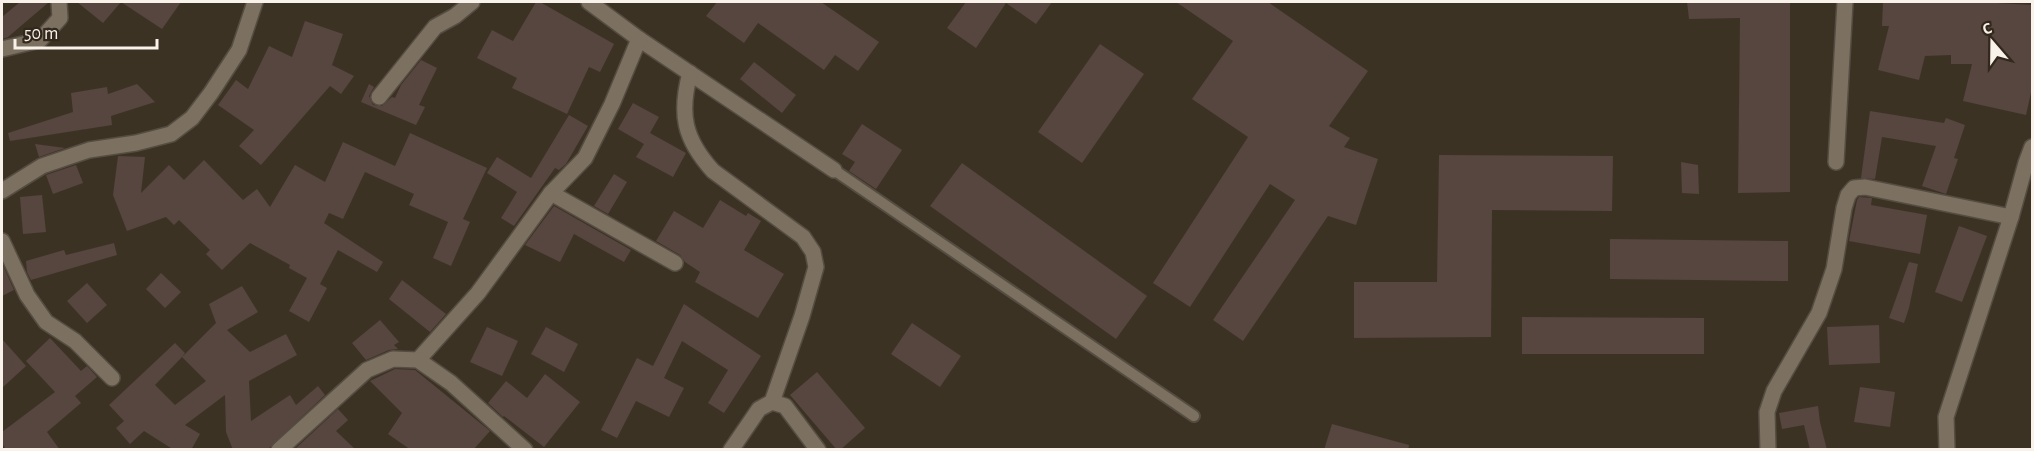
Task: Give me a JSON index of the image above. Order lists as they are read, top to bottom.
{
  "scale_bar": "50 m",
  "north": "top"
}
